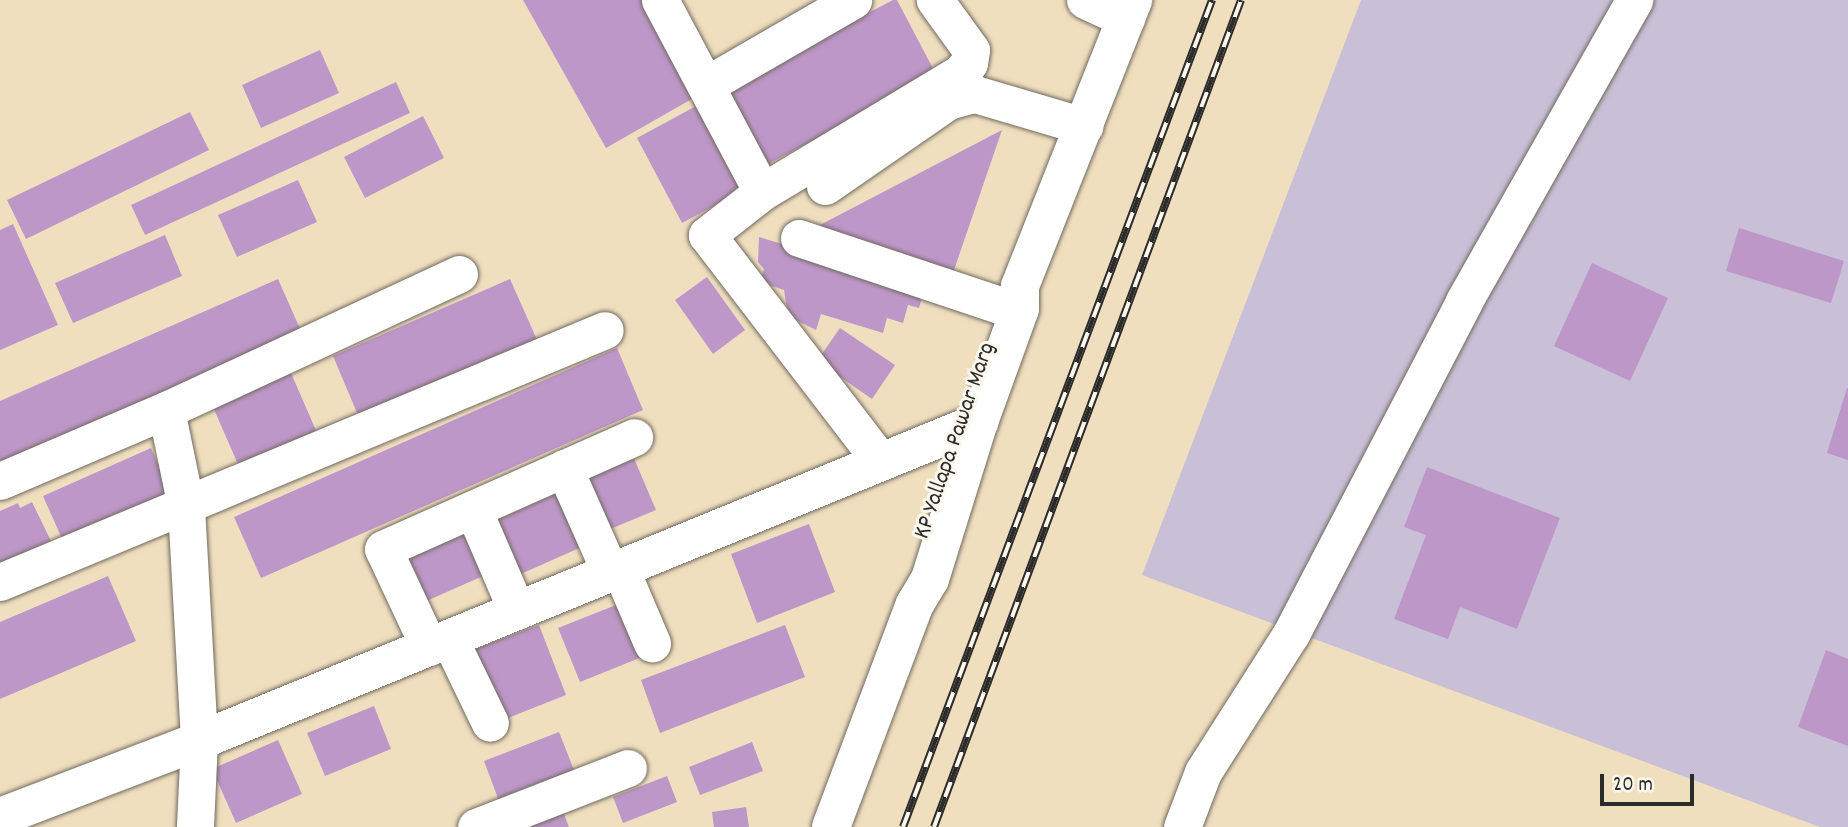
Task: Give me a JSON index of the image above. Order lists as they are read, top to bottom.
{
  "streets": {
    "street": ["KP Yallapa Pawar Marg"]
  },
  "scale_bar": "20 m"
}
